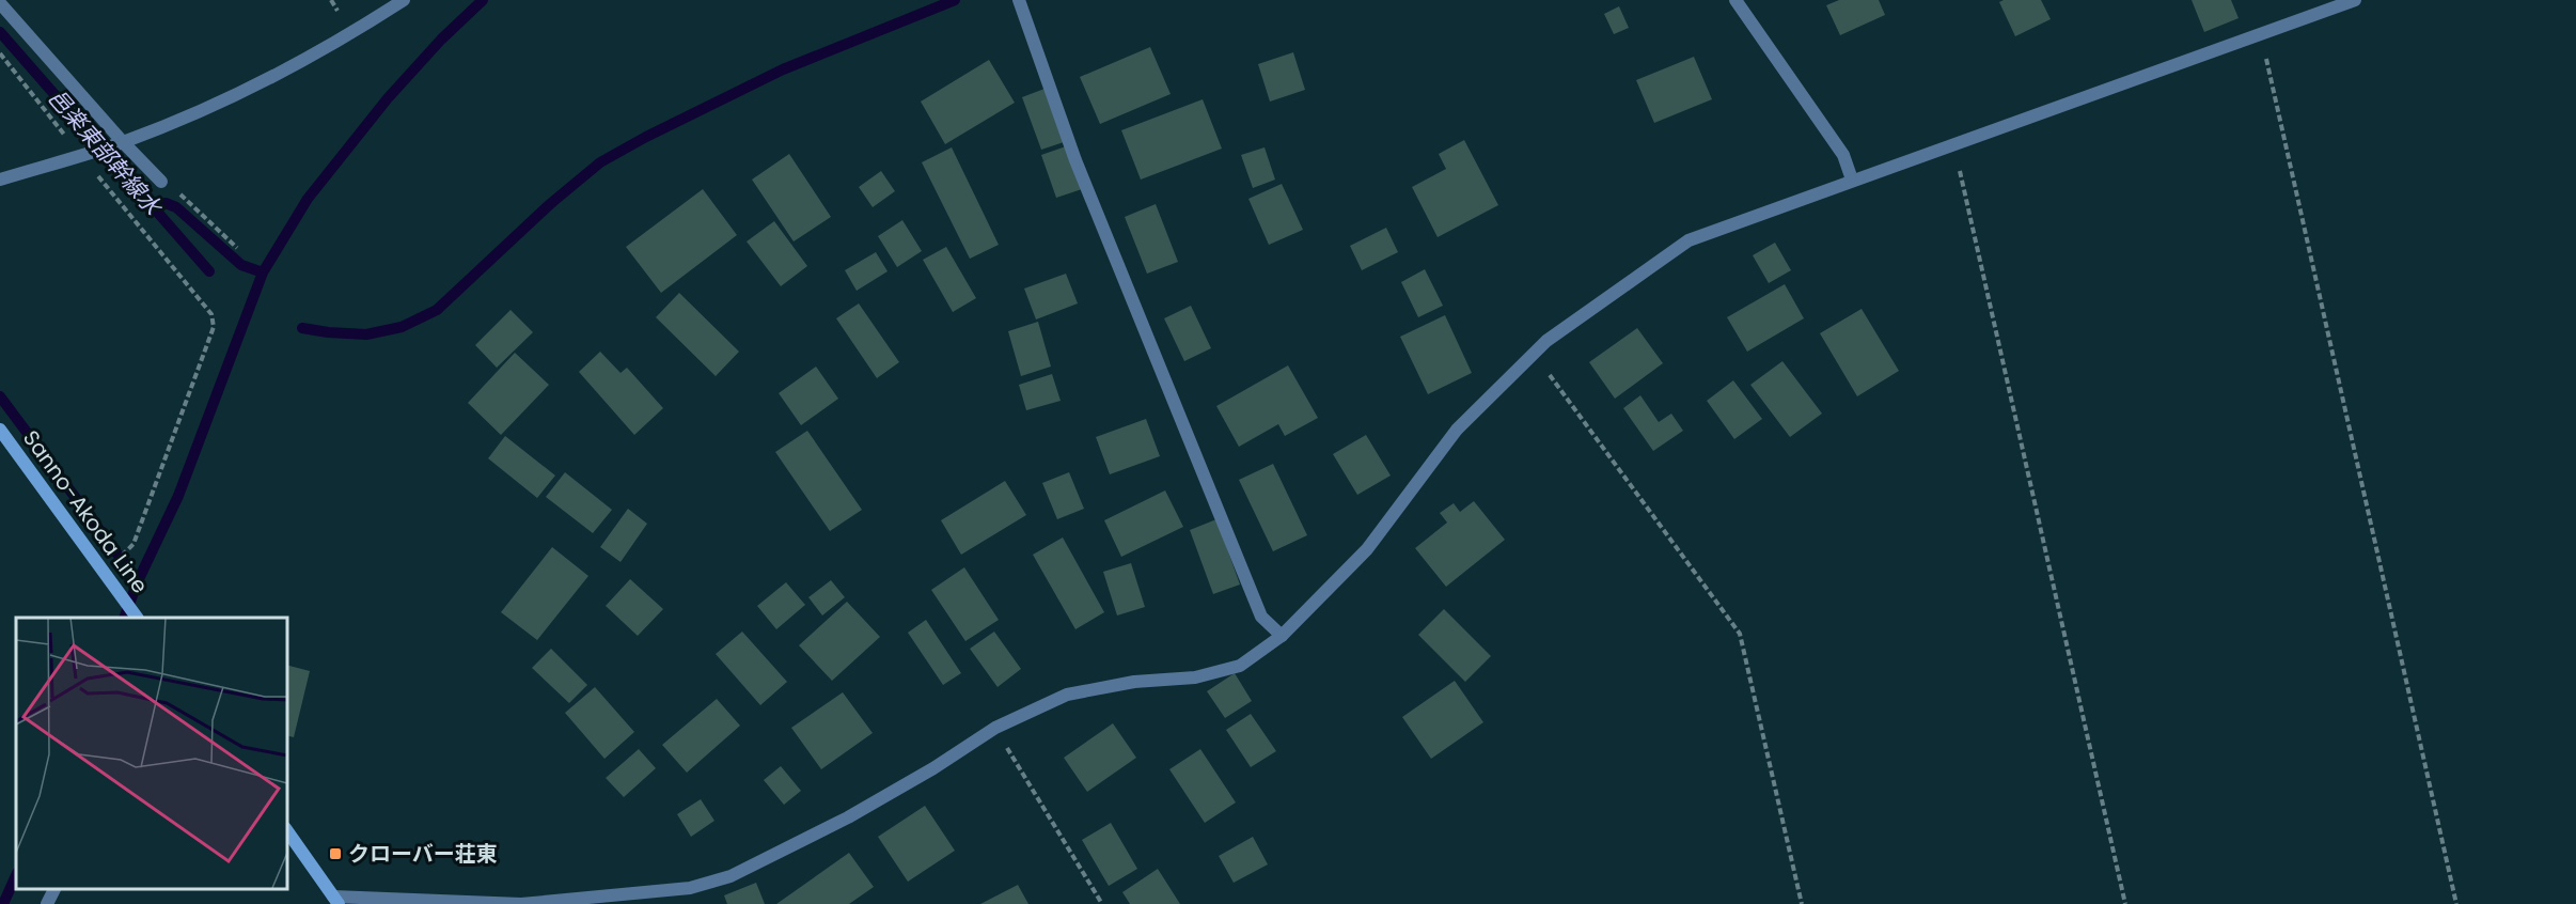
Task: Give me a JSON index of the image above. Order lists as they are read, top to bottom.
{
  "streets": {
    "main road": ["Sanno-Akoda Line"]
  },
  "water": ["邑楽東部幹線水"],
  "places": {
    "transit": ["クローバー荘東"]
  }
}
